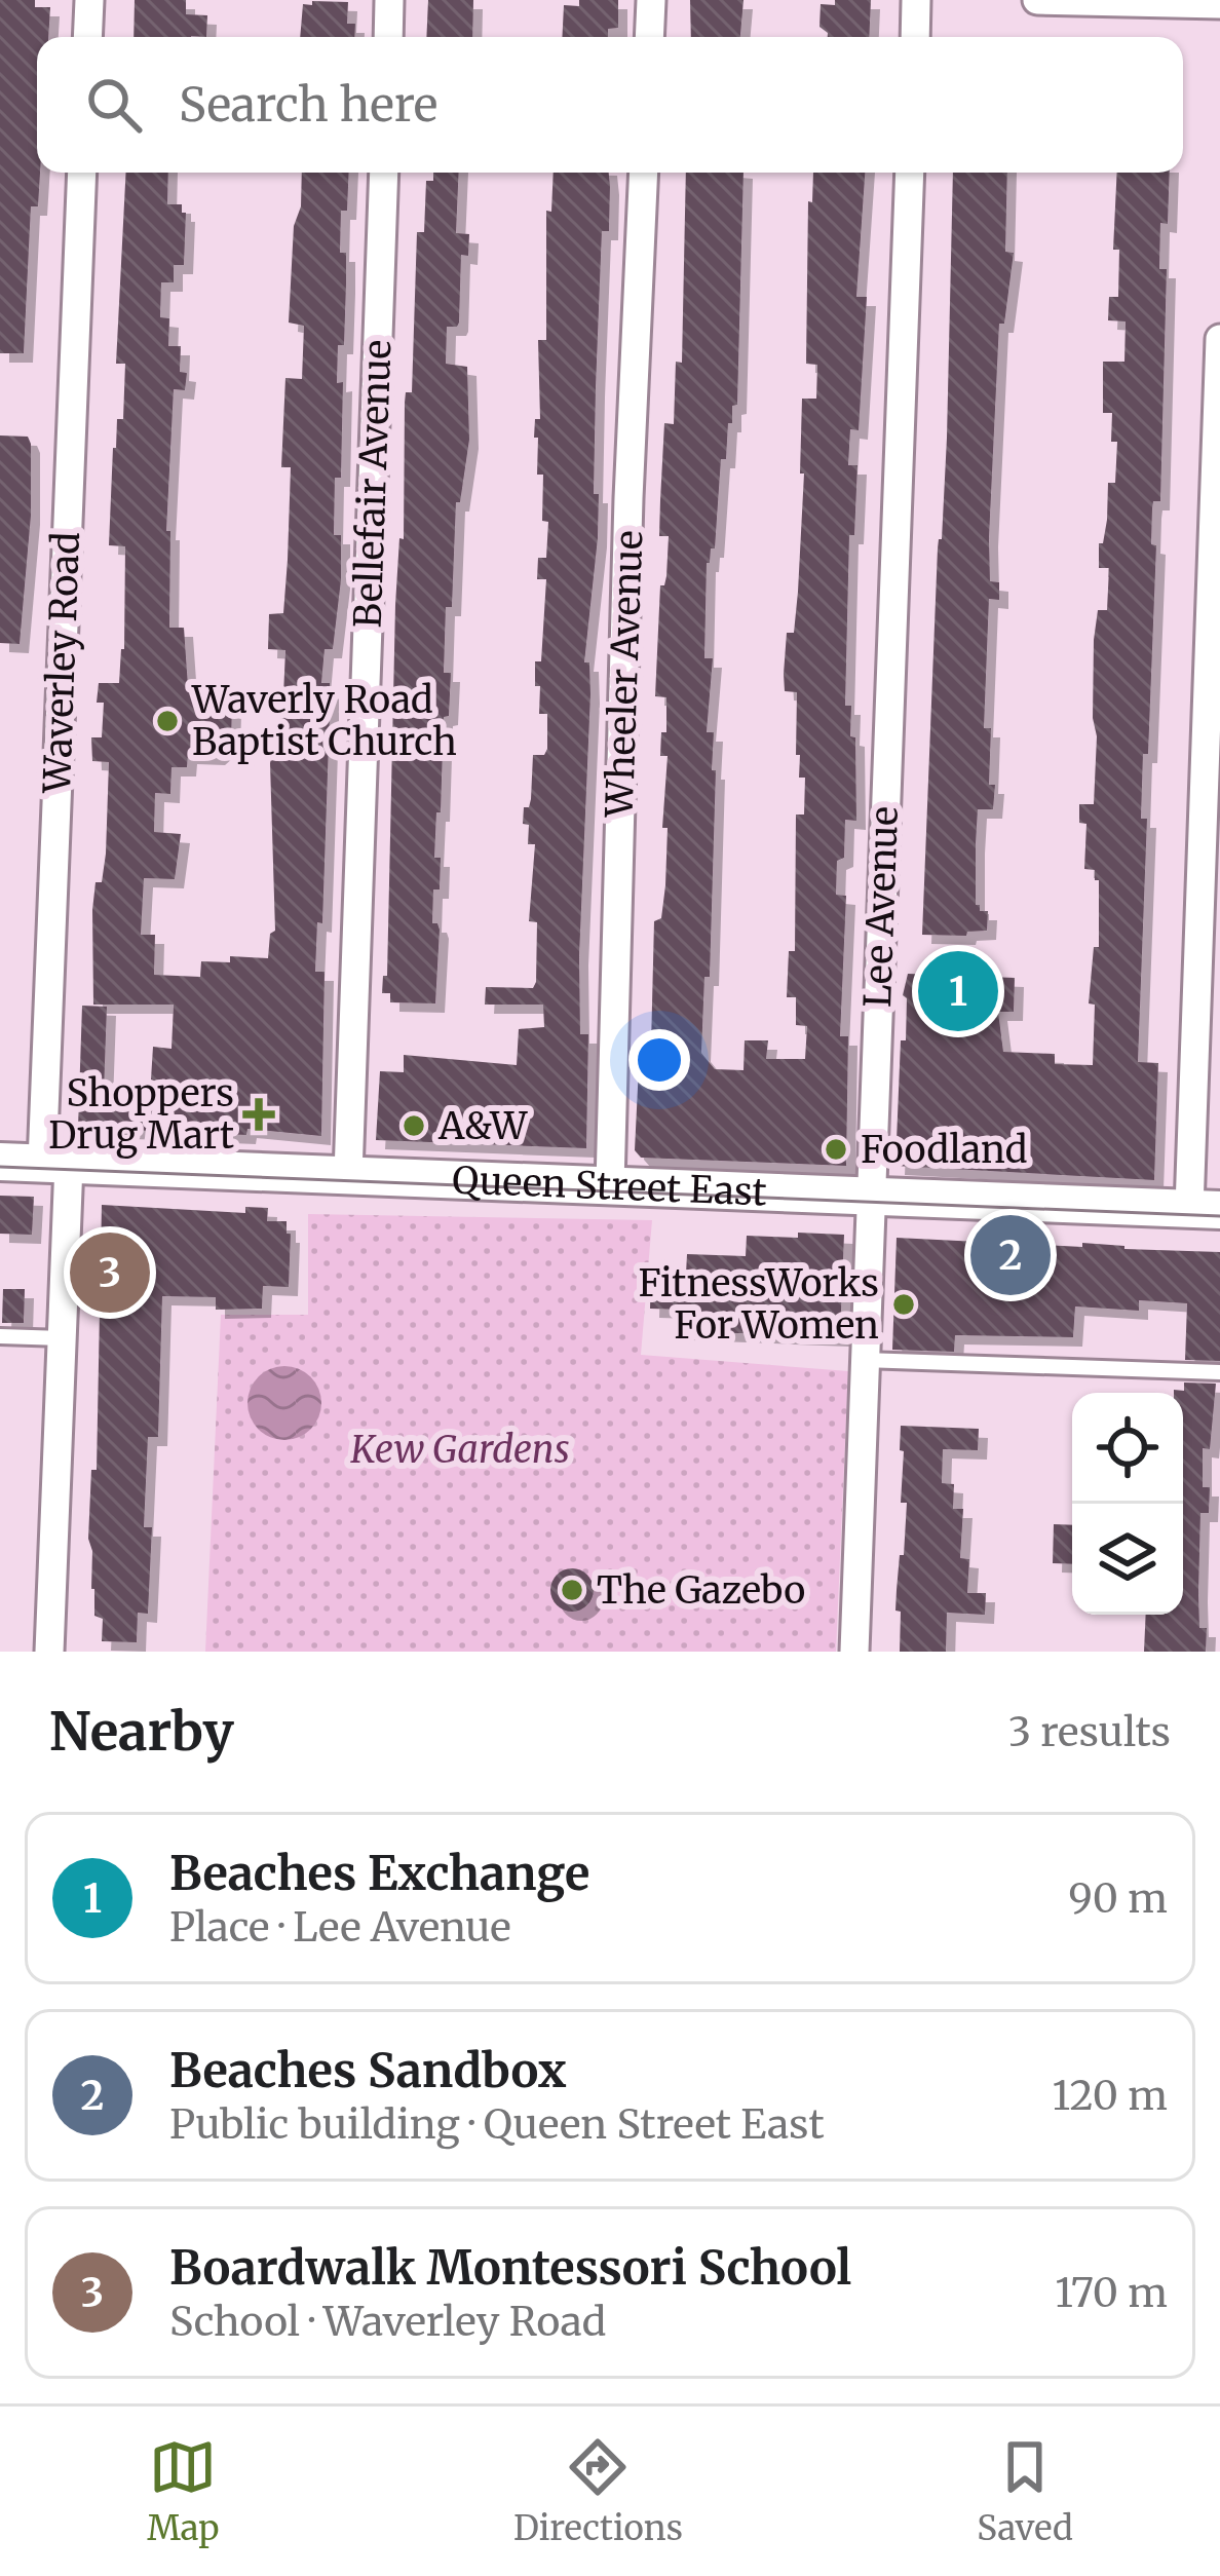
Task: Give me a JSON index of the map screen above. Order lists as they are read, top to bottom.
{
  "streets": {
    "main road": ["Queen Street East"],
    "street": [
      "Bellefair Avenue",
      "Waverley Road",
      "Wheeler Avenue",
      "Lee Avenue"
    ]
  },
  "crossings": [
    ["Bellefair Avenue", "Queen Street East"],
    ["Waverley Road", "Queen Street East"],
    ["Wheeler Avenue", "Queen Street East"],
    ["Lee Avenue", "Queen Street East"]
  ],
  "parks": ["Kew Gardens"],
  "places": {
    "other": [
      "Waverly Road Baptist Church",
      "A&W",
      "Foodland",
      "FitnessWorks For Women",
      "The Gazebo"
    ],
    "health": ["Shoppers Drug Mart"]
  },
  "page": {
    "search": "Search here",
    "pins": ["1", "2", "3"],
    "heading": ["Nearby", "3 results"],
    "list": [
      {
        "mark": "1",
        "name": "Beaches Exchange",
        "note": "Place · Lee Avenue",
        "value": "90 m"
      },
      {
        "mark": "2",
        "name": "Beaches Sandbox",
        "note": "Public building · Queen Street East",
        "value": "120 m"
      },
      {
        "mark": "3",
        "name": "Boardwalk Montessori School",
        "note": "School · Waverley Road",
        "value": "170 m"
      }
    ],
    "nav": ["Map", "Directions", "Saved"]
  }
}
